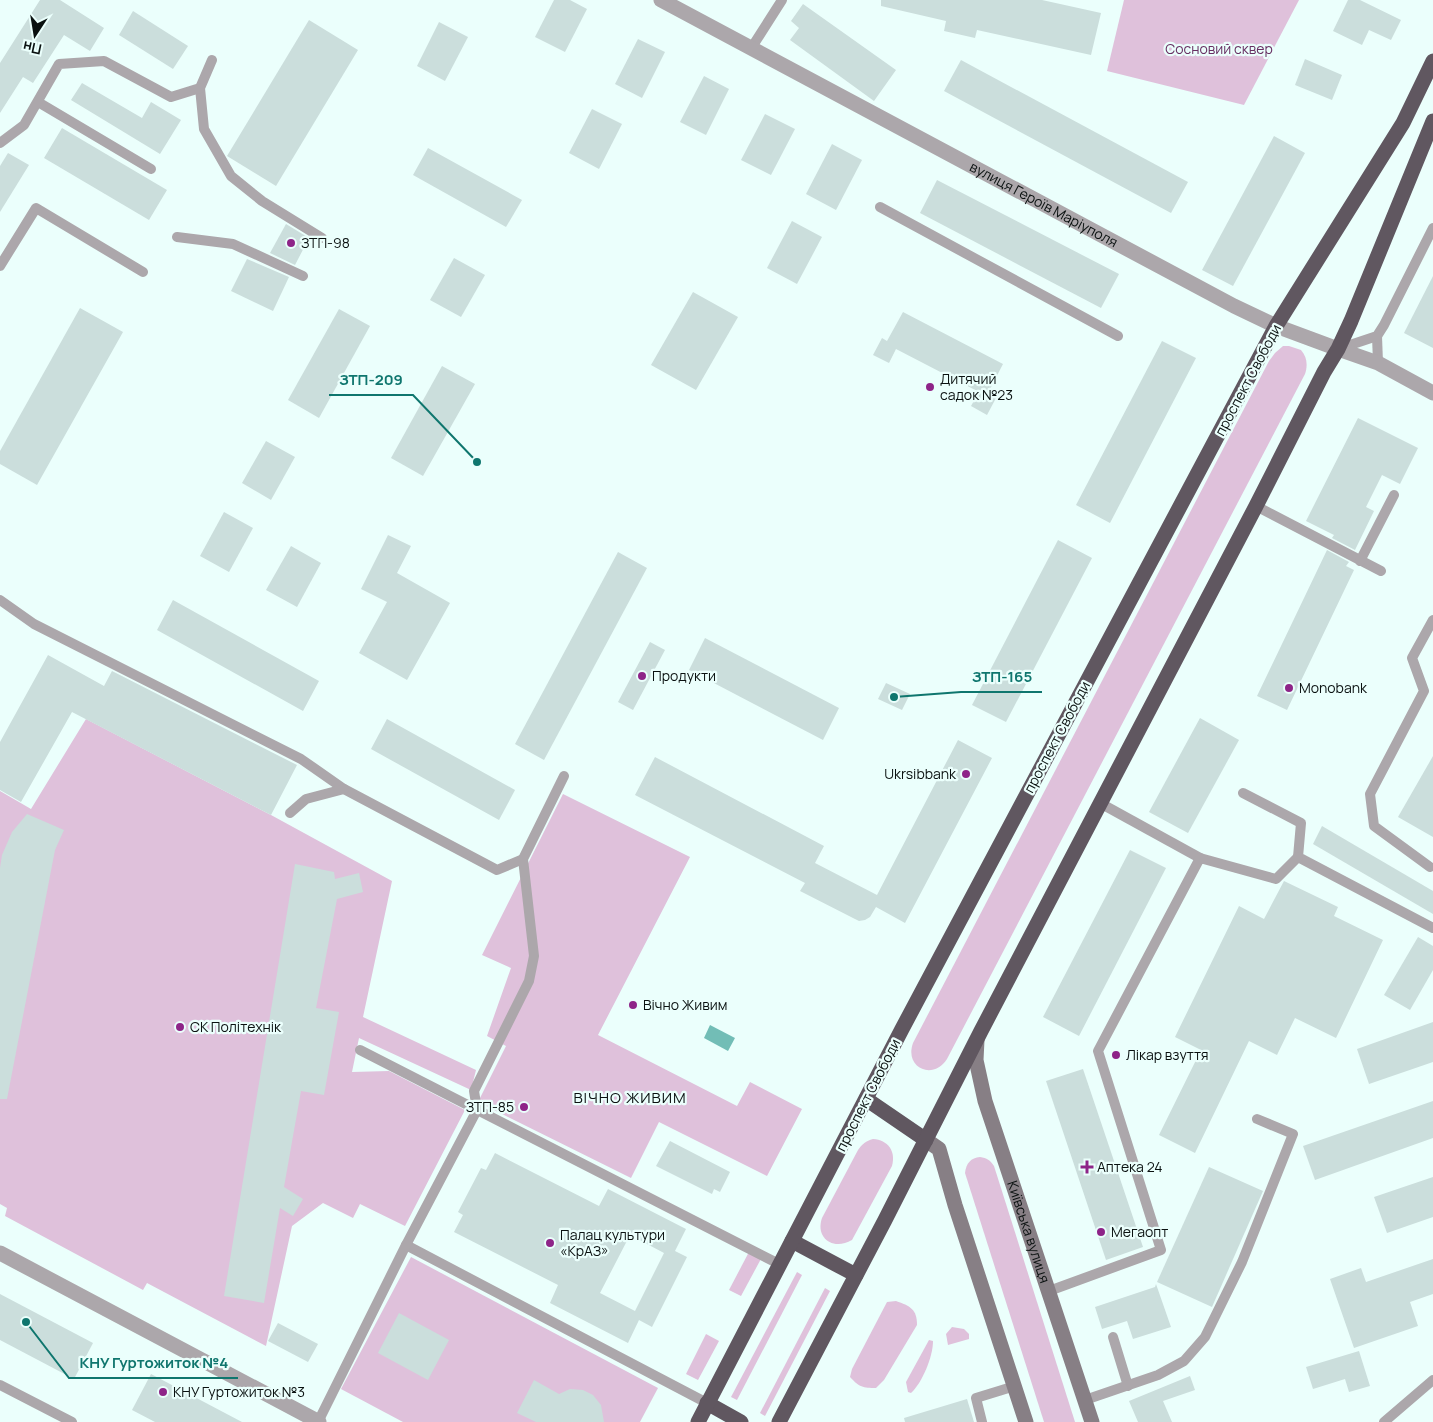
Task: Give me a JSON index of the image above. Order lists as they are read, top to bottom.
{
  "streets": {
    "highway": ["проспект Свободи"],
    "main road": ["Київська вулиця"],
    "street": ["вулиця Героїв Маріуполя"]
  },
  "crossings": [
    ["вулиця Героїв Маріуполя", "проспект Свободи"]
  ],
  "districts": ["ВІЧНО ЖИВИМ"],
  "parks": ["Сосновий сквер"],
  "places": {
    "other": [
      "ЗТП-98",
      "Дитячий садок №23",
      "ЗТП-209",
      "Продукти",
      "Monobank",
      "ЗТП-165",
      "Ukrsibbank",
      "Вічно Живим",
      "СК Політехнік",
      "Лікар взуття",
      "ЗТП-85",
      "Мегаопт",
      "Палац культури «КрАЗ»",
      "КНУ Гуртожиток №4",
      "КНУ Гуртожиток №3"
    ],
    "health": ["Аптека 24"]
  },
  "north": "bottom"
}
